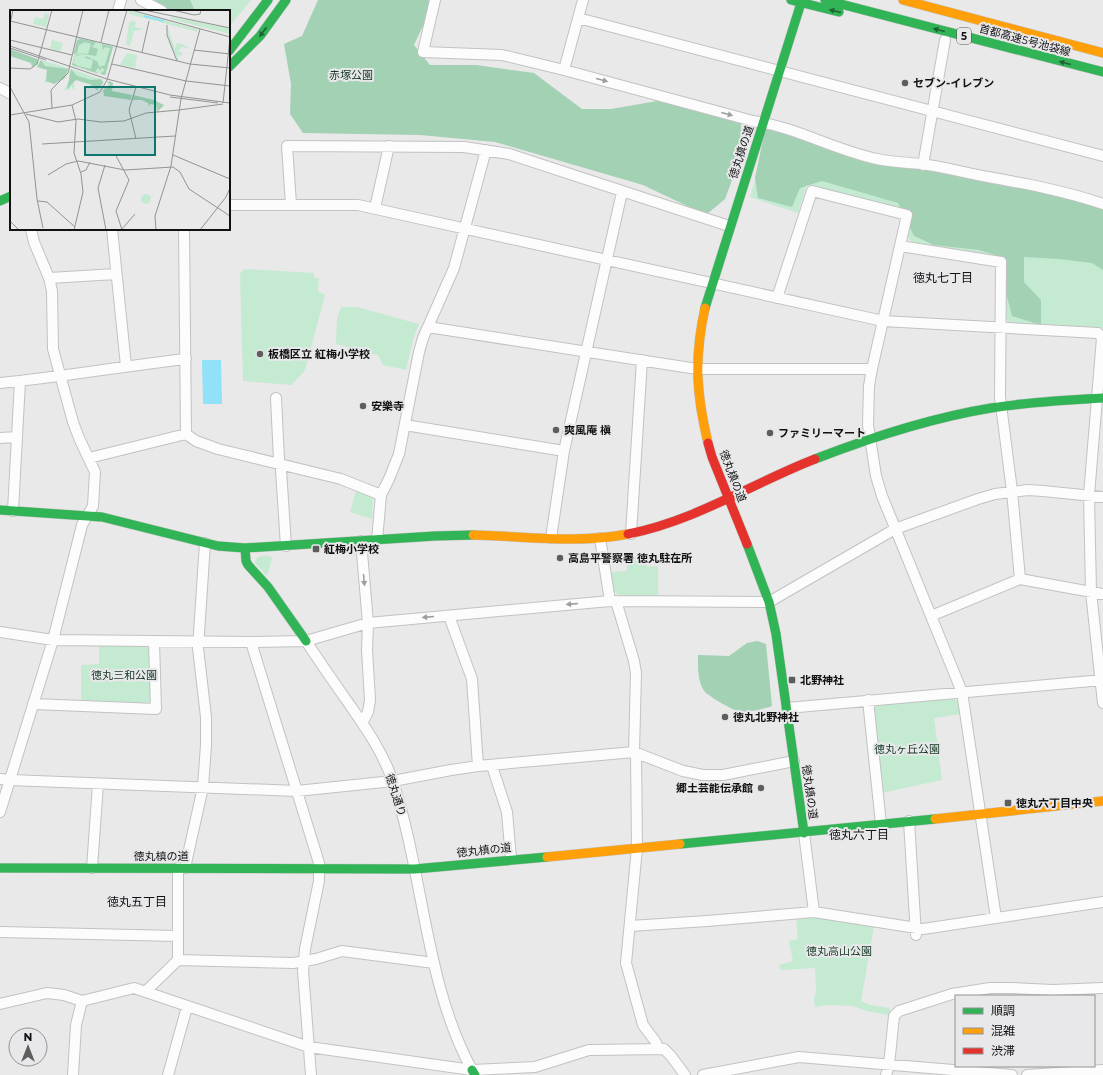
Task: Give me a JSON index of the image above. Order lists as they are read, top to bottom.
{
  "streets": {
    "main road": [
      "5",
      "首都高速5号池袋線",
      "徳丸槙の道",
      "徳丸通り"
    ]
  },
  "crossings": [
    ["徳丸槙の道", "徳丸通り"]
  ],
  "districts": ["徳丸七丁目", "徳丸六丁目", "徳丸五丁目"],
  "parks": [
    "赤塚公園",
    "徳丸三和公園",
    "徳丸ヶ丘公園",
    "徳丸高山公園"
  ],
  "places": {
    "other": [
      "セブン-イレブン",
      "板橋区立 紅梅小学校",
      "安樂寺",
      "爽風庵 槇",
      "ファミリーマート",
      "高島平警察署 徳丸駐在所",
      "徳丸北野神社",
      "郷土芸能伝承館"
    ],
    "transit": ["紅梅小学校", "北野神社", "徳丸六丁目中央"]
  },
  "legend": ["順調", "混雑", "渋滞"],
  "north": "top"
}
